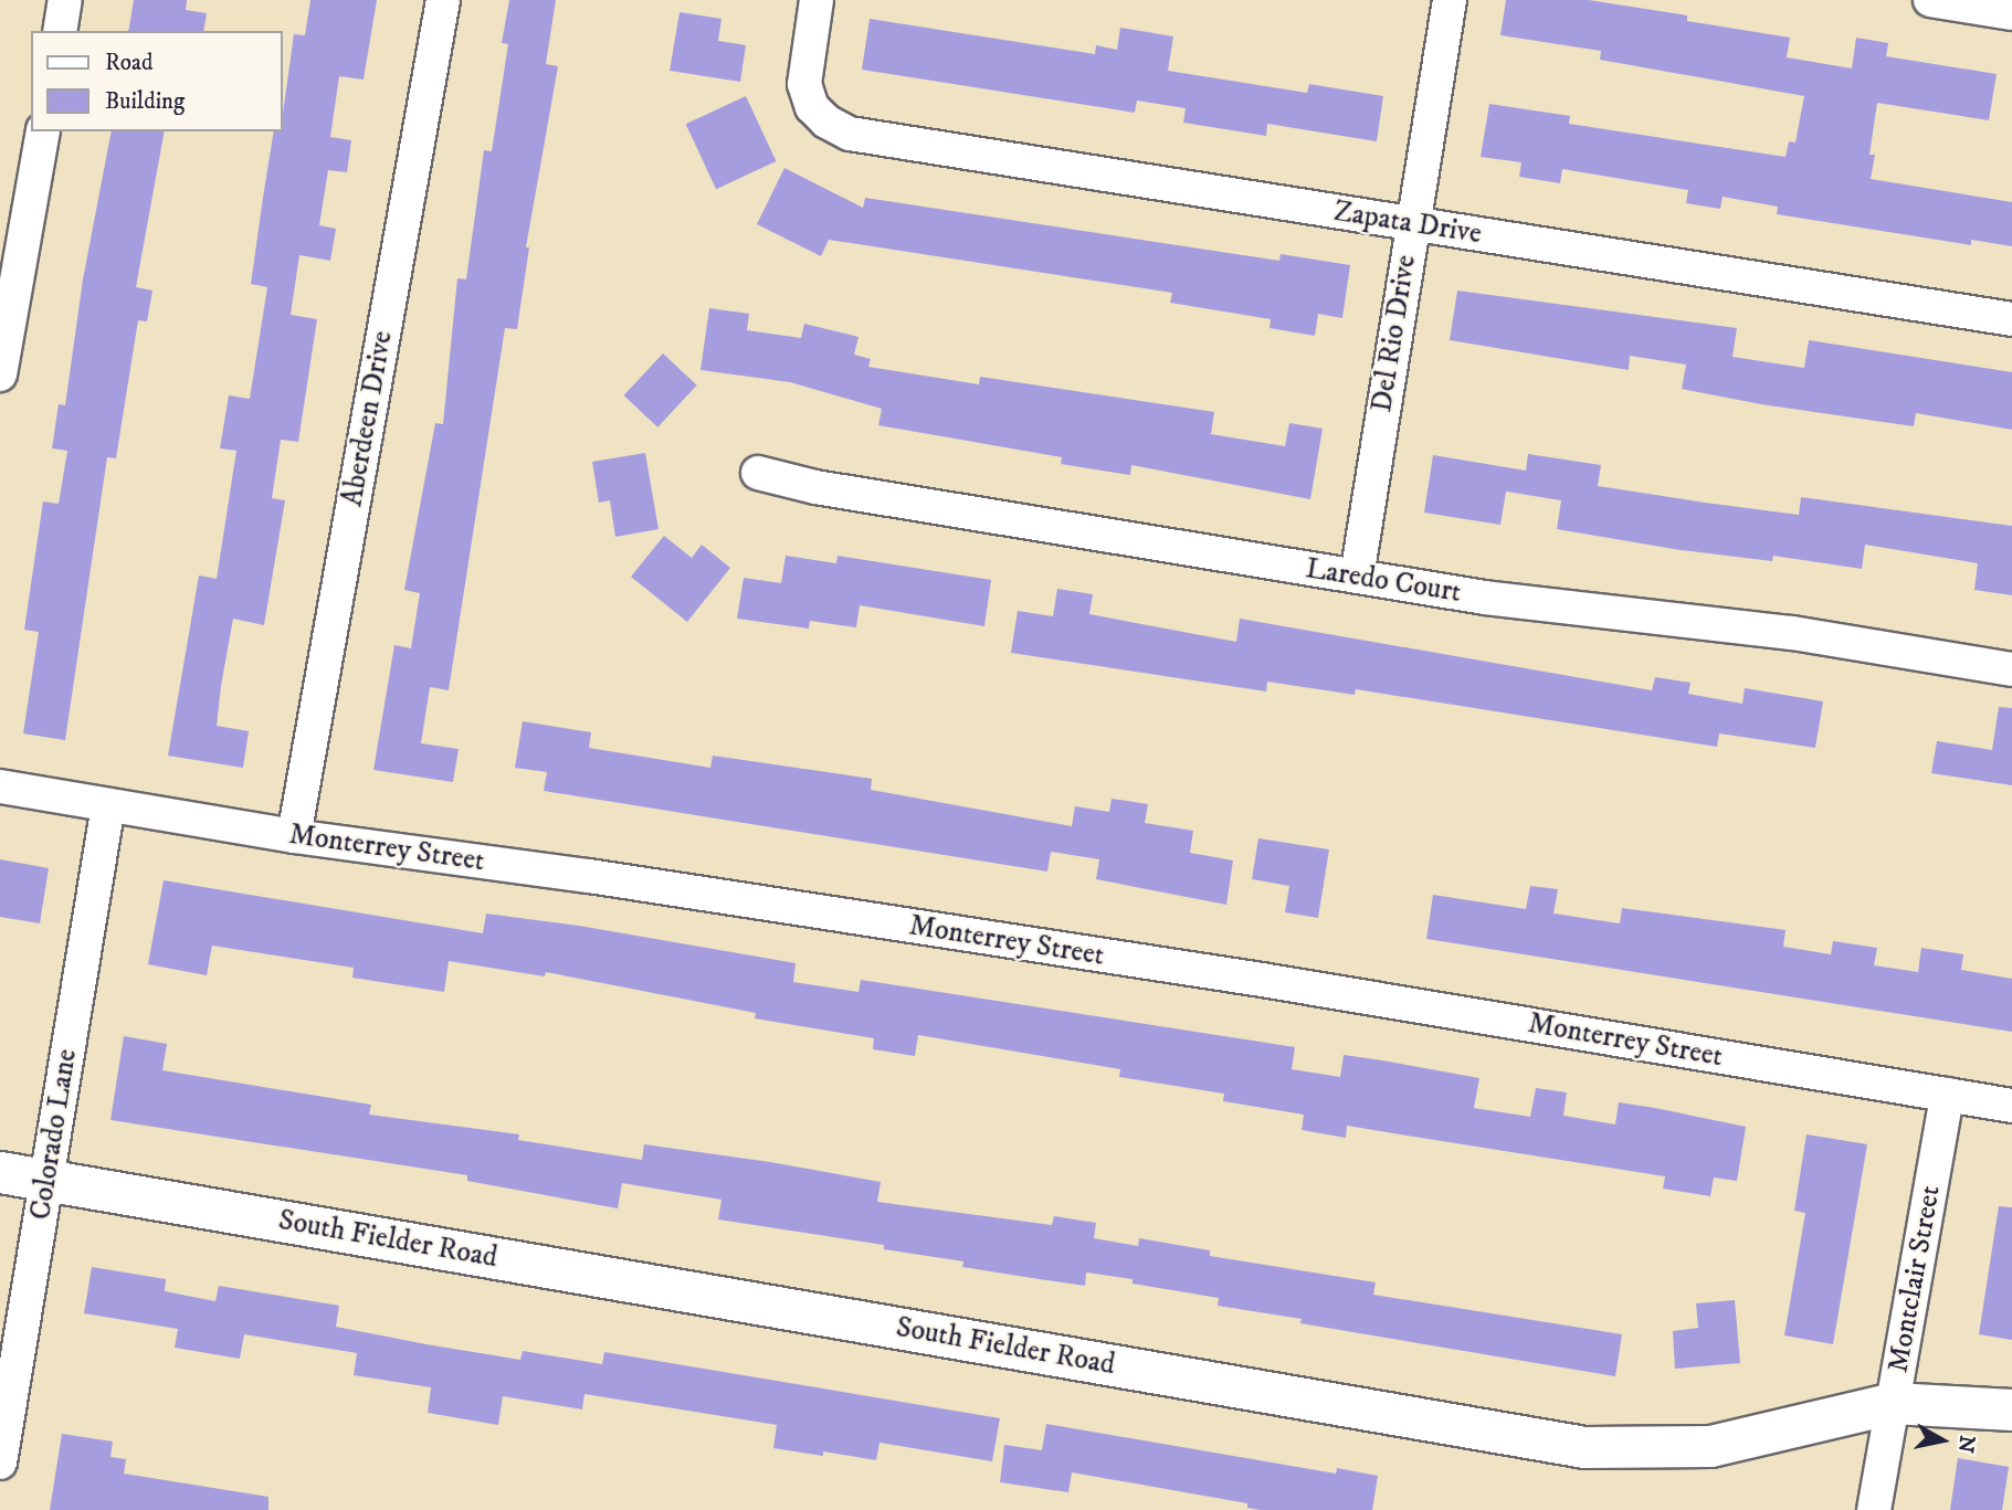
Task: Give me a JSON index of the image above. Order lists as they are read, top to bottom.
{
  "streets": {
    "street": [
      "Zapata Drive",
      "Del Rio Drive",
      "Aberdeen Drive",
      "Laredo Court",
      "Monterrey Street",
      "Colorado Lane",
      "South Fielder Road",
      "Montclair Street"
    ]
  },
  "crossings": [
    ["Zapata Drive", "Del Rio Drive"],
    ["Del Rio Drive", "Laredo Court"],
    ["Aberdeen Drive", "Monterrey Street"],
    ["Monterrey Street", "Colorado Lane"],
    ["Monterrey Street", "Montclair Street"],
    ["Colorado Lane", "South Fielder Road"],
    ["South Fielder Road", "Montclair Street"]
  ],
  "legend": ["Road", "Building"],
  "north": "right"
}
